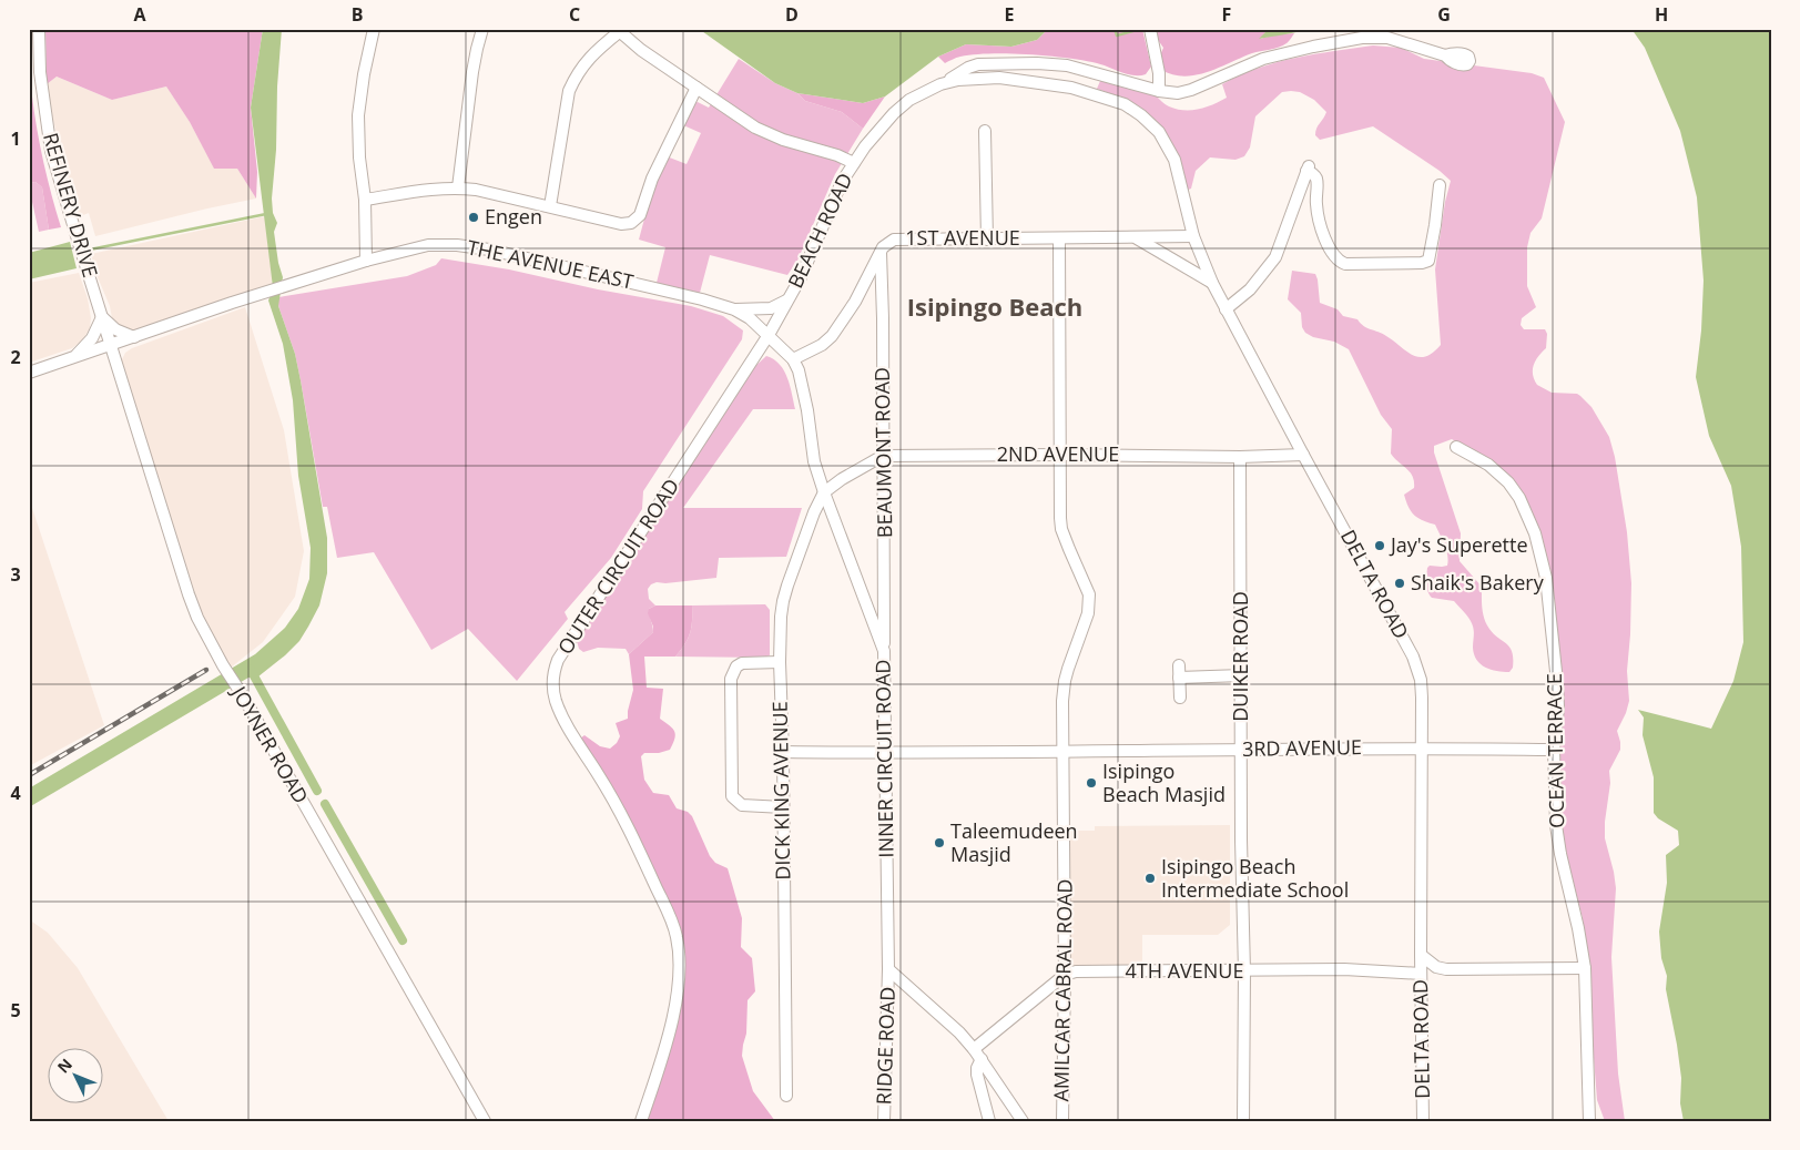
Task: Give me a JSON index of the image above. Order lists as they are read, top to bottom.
{
  "streets": {
    "street": [
      "REFINERY DRIVE",
      "BEACH ROAD",
      "1ST AVENUE",
      "THE AVENUE EAST",
      "BEAUMONT ROAD",
      "2ND AVENUE",
      "OUTER CIRCUIT ROAD",
      "DELTA ROAD",
      "DUIKER ROAD",
      "JOYNER ROAD",
      "3RD AVENUE",
      "OCEAN TERRACE",
      "INNER CIRCUIT ROAD",
      "DICK KING AVENUE",
      "4TH AVENUE",
      "AMILCAR CABRAL ROAD",
      "RIDGE ROAD"
    ]
  },
  "crossings": [
    ["REFINERY DRIVE", "THE AVENUE EAST"],
    ["REFINERY DRIVE", "JOYNER ROAD"],
    ["BEACH ROAD", "THE AVENUE EAST"],
    ["BEACH ROAD", "OUTER CIRCUIT ROAD"],
    ["BEACH ROAD", "DELTA ROAD"],
    ["BEACH ROAD", "INNER CIRCUIT ROAD"],
    ["1ST AVENUE", "BEAUMONT ROAD"],
    ["1ST AVENUE", "DELTA ROAD"],
    ["1ST AVENUE", "INNER CIRCUIT ROAD"],
    ["1ST AVENUE", "AMILCAR CABRAL ROAD"],
    ["THE AVENUE EAST", "OUTER CIRCUIT ROAD"],
    ["THE AVENUE EAST", "JOYNER ROAD"],
    ["THE AVENUE EAST", "INNER CIRCUIT ROAD"],
    ["BEAUMONT ROAD", "2ND AVENUE"],
    ["BEAUMONT ROAD", "INNER CIRCUIT ROAD"],
    ["2ND AVENUE", "DELTA ROAD"],
    ["2ND AVENUE", "DUIKER ROAD"],
    ["2ND AVENUE", "INNER CIRCUIT ROAD"],
    ["2ND AVENUE", "DICK KING AVENUE"],
    ["2ND AVENUE", "AMILCAR CABRAL ROAD"],
    ["OUTER CIRCUIT ROAD", "INNER CIRCUIT ROAD"],
    ["DELTA ROAD", "3RD AVENUE"],
    ["DELTA ROAD", "4TH AVENUE"],
    ["DUIKER ROAD", "3RD AVENUE"],
    ["DUIKER ROAD", "4TH AVENUE"],
    ["3RD AVENUE", "OCEAN TERRACE"],
    ["3RD AVENUE", "INNER CIRCUIT ROAD"],
    ["3RD AVENUE", "DICK KING AVENUE"],
    ["3RD AVENUE", "AMILCAR CABRAL ROAD"],
    ["INNER CIRCUIT ROAD", "DICK KING AVENUE"],
    ["INNER CIRCUIT ROAD", "RIDGE ROAD"],
    ["4TH AVENUE", "AMILCAR CABRAL ROAD"]
  ],
  "districts": ["Isipingo Beach"],
  "places": [
    "Engen",
    "Jay's Superette",
    "Shaik's Bakery",
    "Isipingo Beach Masjid",
    "Taleemudeen Masjid",
    "Isipingo Beach Intermediate School"
  ],
  "north": "top left",
  "grid": {
    "columns": [
      "A",
      "B",
      "C",
      "D",
      "E",
      "F",
      "G",
      "H"
    ],
    "rows": [
      "1",
      "2",
      "3",
      "4",
      "5"
    ]
  }
}
